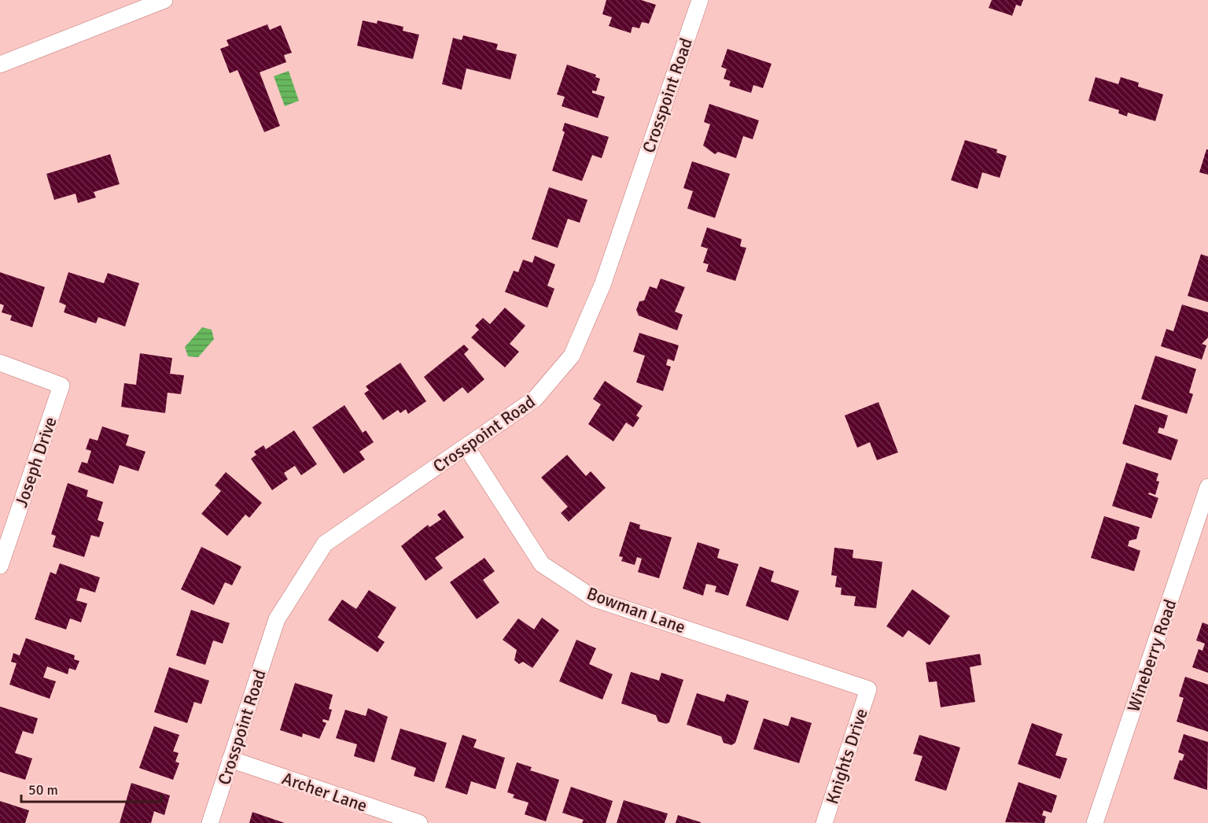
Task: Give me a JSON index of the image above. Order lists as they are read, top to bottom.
{
  "streets": {
    "street": [
      "Crosspoint Road",
      "Joseph Drive",
      "Bowman Lane",
      "Wineberry Road",
      "Knights Drive",
      "Archer Lane"
    ]
  },
  "crossings": [
    ["Crosspoint Road", "Bowman Lane"],
    ["Crosspoint Road", "Archer Lane"],
    ["Bowman Lane", "Knights Drive"]
  ],
  "scale_bar": "50 m"
}
